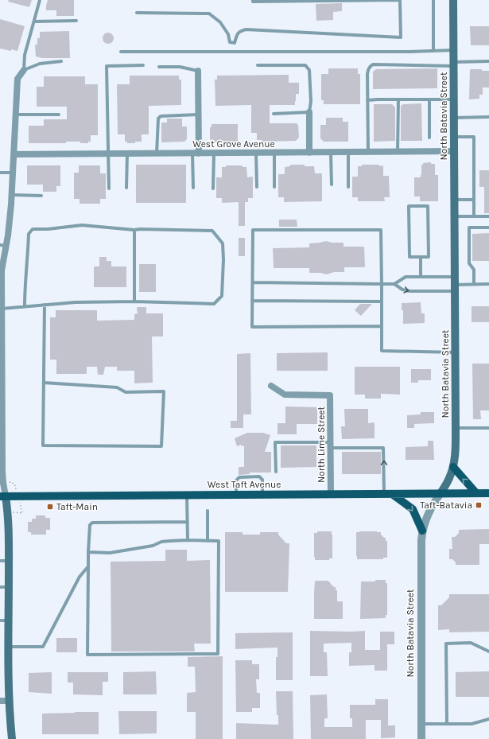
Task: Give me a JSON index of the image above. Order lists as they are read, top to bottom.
{
  "streets": {
    "main road": ["North Batavia Street", "West Taft Avenue"],
    "street": ["West Grove Avenue", "North Lime Street"]
  },
  "crossings": [
    ["North Batavia Street", "West Grove Avenue"],
    ["North Batavia Street", "West Taft Avenue"],
    ["North Lime Street", "West Taft Avenue"]
  ],
  "places": {
    "transit": ["Taft-Batavia", "Taft-Main"]
  }
}
